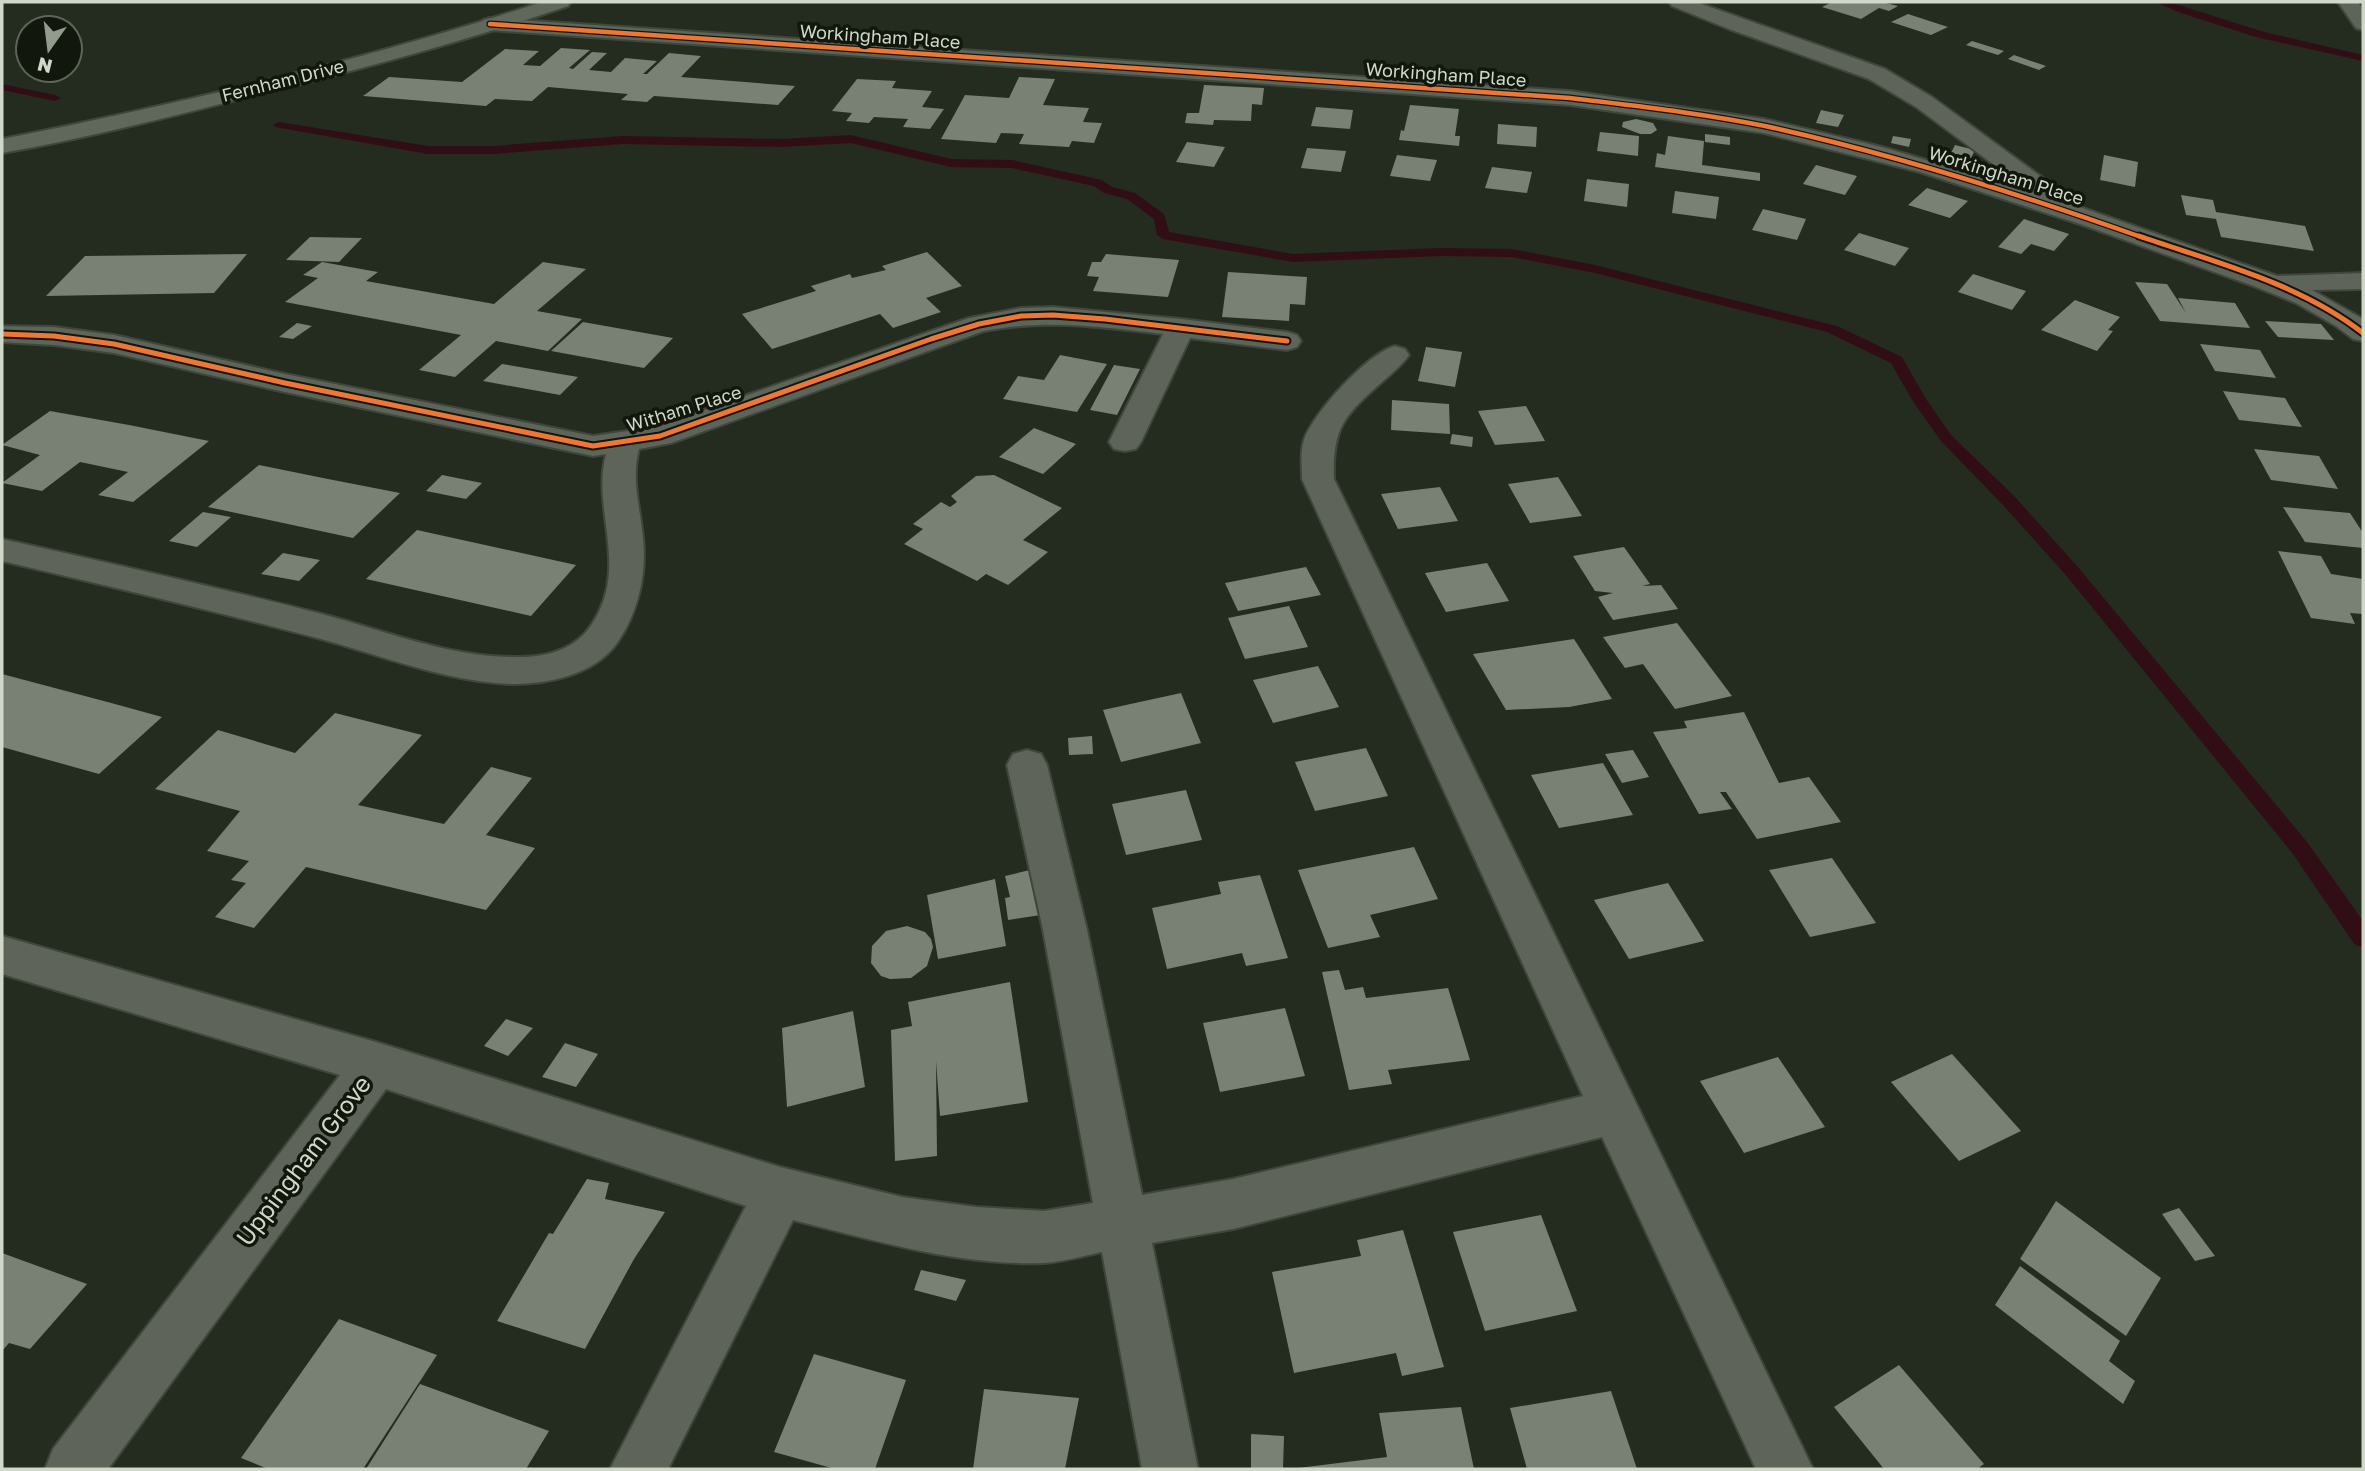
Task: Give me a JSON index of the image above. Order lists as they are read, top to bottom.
{
  "streets": {
    "street": [
      "Workingham Place",
      "Fernham Drive",
      "Witham Place",
      "Uppingham Grove"
    ]
  },
  "crossings": [
    ["Workingham Place", "Fernham Drive"]
  ],
  "north": "bottom"
}
